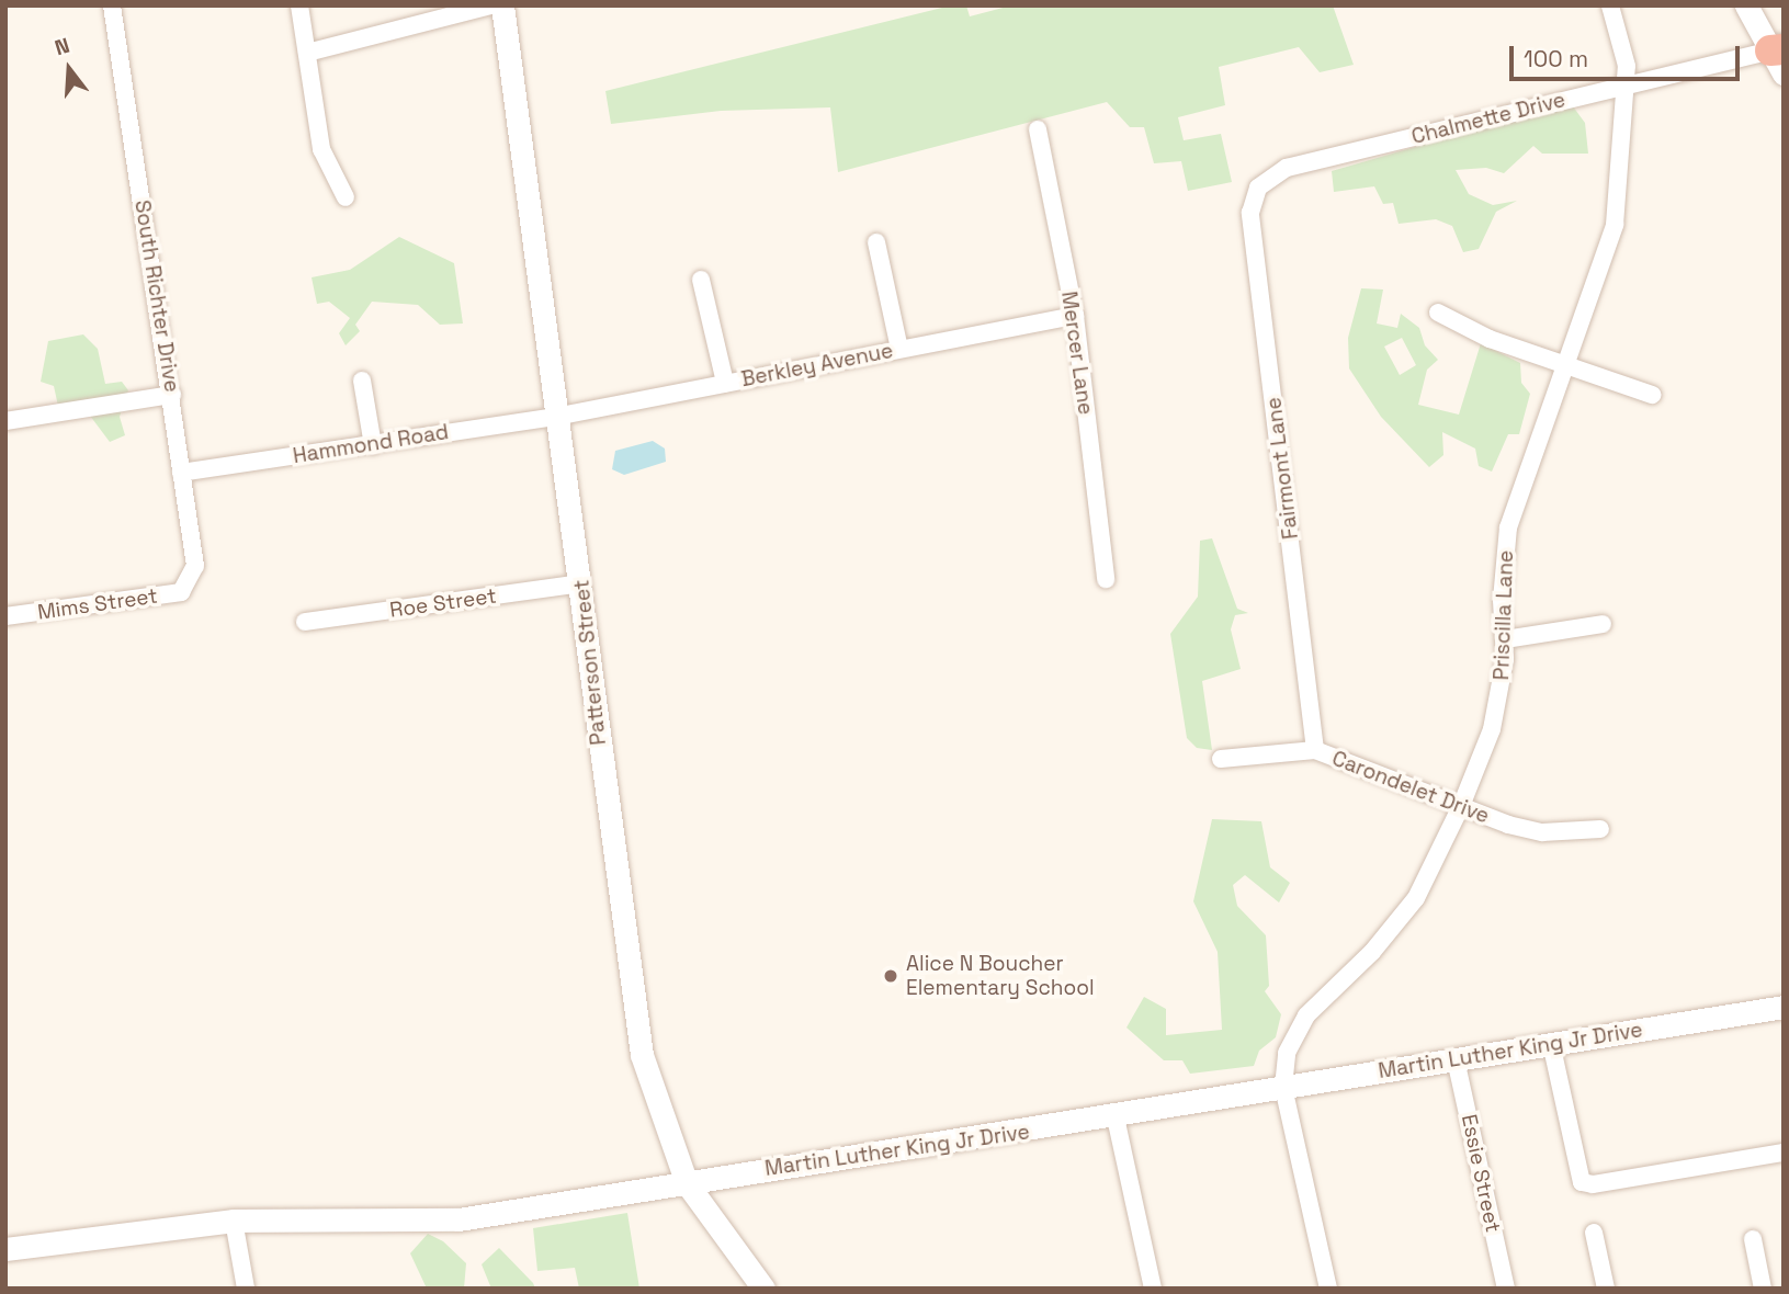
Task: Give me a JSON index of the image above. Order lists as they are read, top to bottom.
{
  "streets": {
    "street": [
      "Chalmette Drive",
      "South Richter Drive",
      "Mercer Lane",
      "Berkley Avenue",
      "Hammond Road",
      "Fairmont Lane",
      "Roe Street",
      "Mims Street",
      "Priscilla Lane",
      "Patterson Street",
      "Carondelet Drive",
      "Martin Luther King Jr Drive",
      "Essie Street"
    ]
  },
  "crossings": [
    ["Chalmette Drive", "Fairmont Lane"],
    ["Chalmette Drive", "Priscilla Lane"],
    ["South Richter Drive", "Hammond Road"],
    ["South Richter Drive", "Mims Street"],
    ["Mercer Lane", "Berkley Avenue"],
    ["Berkley Avenue", "Hammond Road"],
    ["Berkley Avenue", "Patterson Street"],
    ["Hammond Road", "Patterson Street"],
    ["Fairmont Lane", "Carondelet Drive"],
    ["Roe Street", "Patterson Street"],
    ["Priscilla Lane", "Carondelet Drive"],
    ["Priscilla Lane", "Martin Luther King Jr Drive"],
    ["Patterson Street", "Martin Luther King Jr Drive"],
    ["Martin Luther King Jr Drive", "Essie Street"]
  ],
  "places": ["Alice N Boucher Elementary School"],
  "scale_bar": "100 m",
  "north": "top"
}
